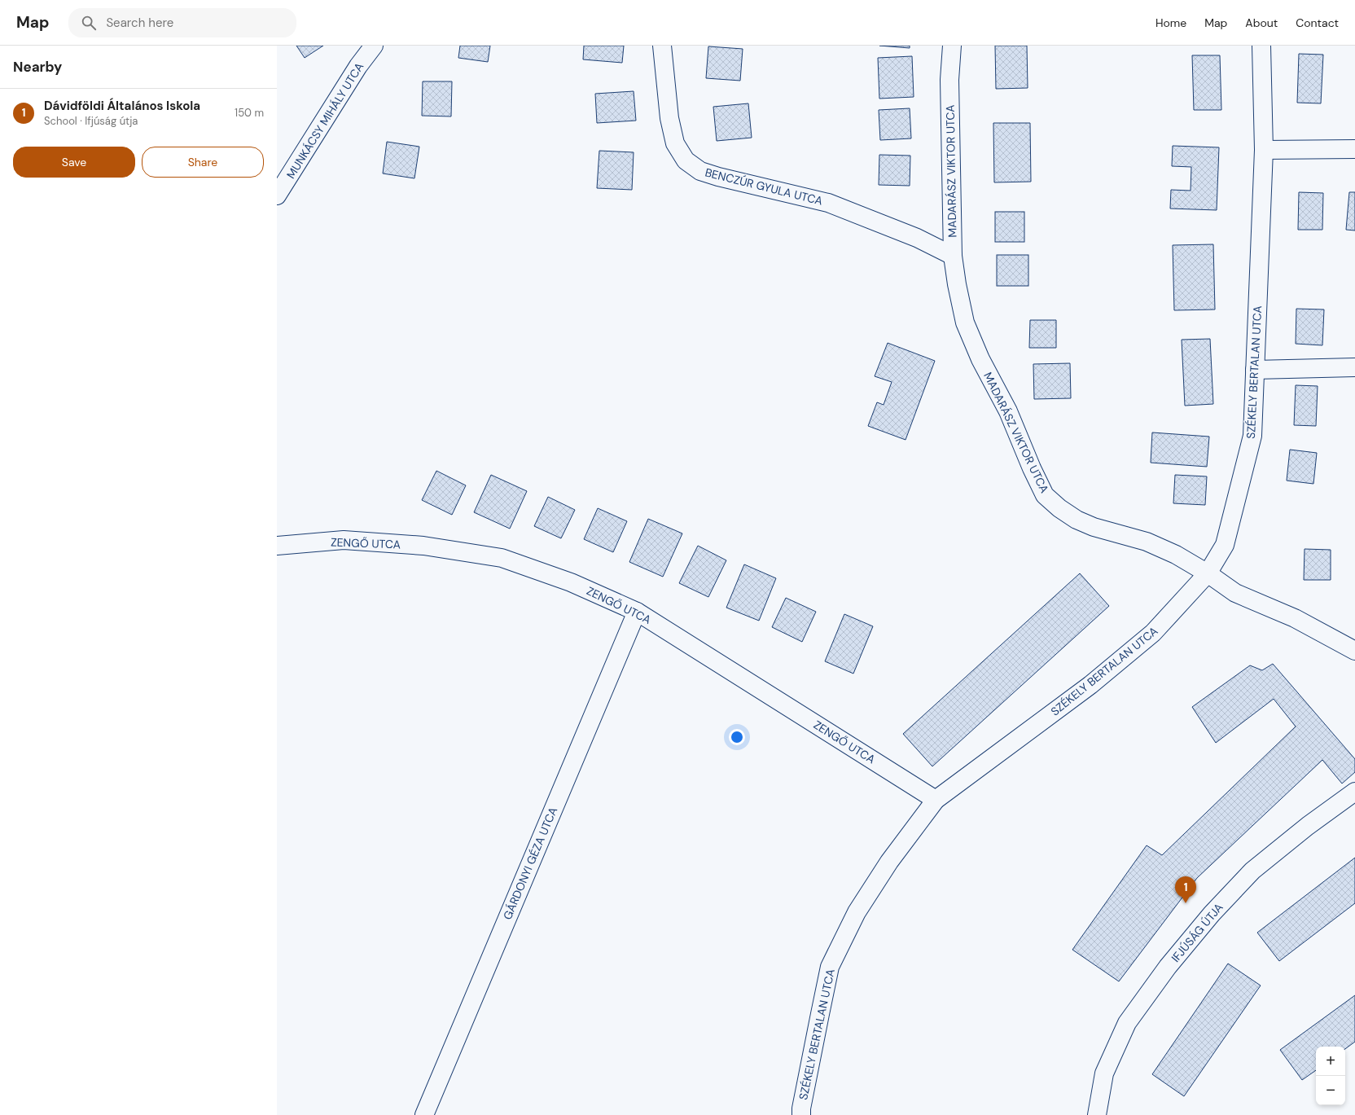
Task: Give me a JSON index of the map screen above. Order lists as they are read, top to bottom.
{
  "streets": {
    "street": [
      "MUNKÁCSY MIHÁLY UTCA",
      "MADARÁSZ VIKTOR UTCA",
      "BENCZÚR GYULA UTCA",
      "SZÉKELY BERTALAN UTCA",
      "ZENGŐ UTCA",
      "GÁRDONYI GÉZA UTCA",
      "IFJÚSÁG ÚTJA"
    ]
  },
  "crossings": [
    ["MADARÁSZ VIKTOR UTCA", "BENCZÚR GYULA UTCA"],
    ["MADARÁSZ VIKTOR UTCA", "SZÉKELY BERTALAN UTCA"],
    ["SZÉKELY BERTALAN UTCA", "ZENGŐ UTCA"],
    ["ZENGŐ UTCA", "GÁRDONYI GÉZA UTCA"]
  ],
  "page": {
    "header": "Map",
    "search": "Search here",
    "nav": [
      "Home",
      "Map",
      "About",
      "Contact"
    ],
    "heading": "Nearby",
    "list": [
      {
        "mark": "1",
        "name": "Dávidföldi Általános Iskola",
        "note": "School · Ifjúság útja",
        "value": "150 m"
      }
    ],
    "buttons": ["Save", "Share"],
    "pins": "1",
    "map_buttons": ["+", "−"]
  }
}
